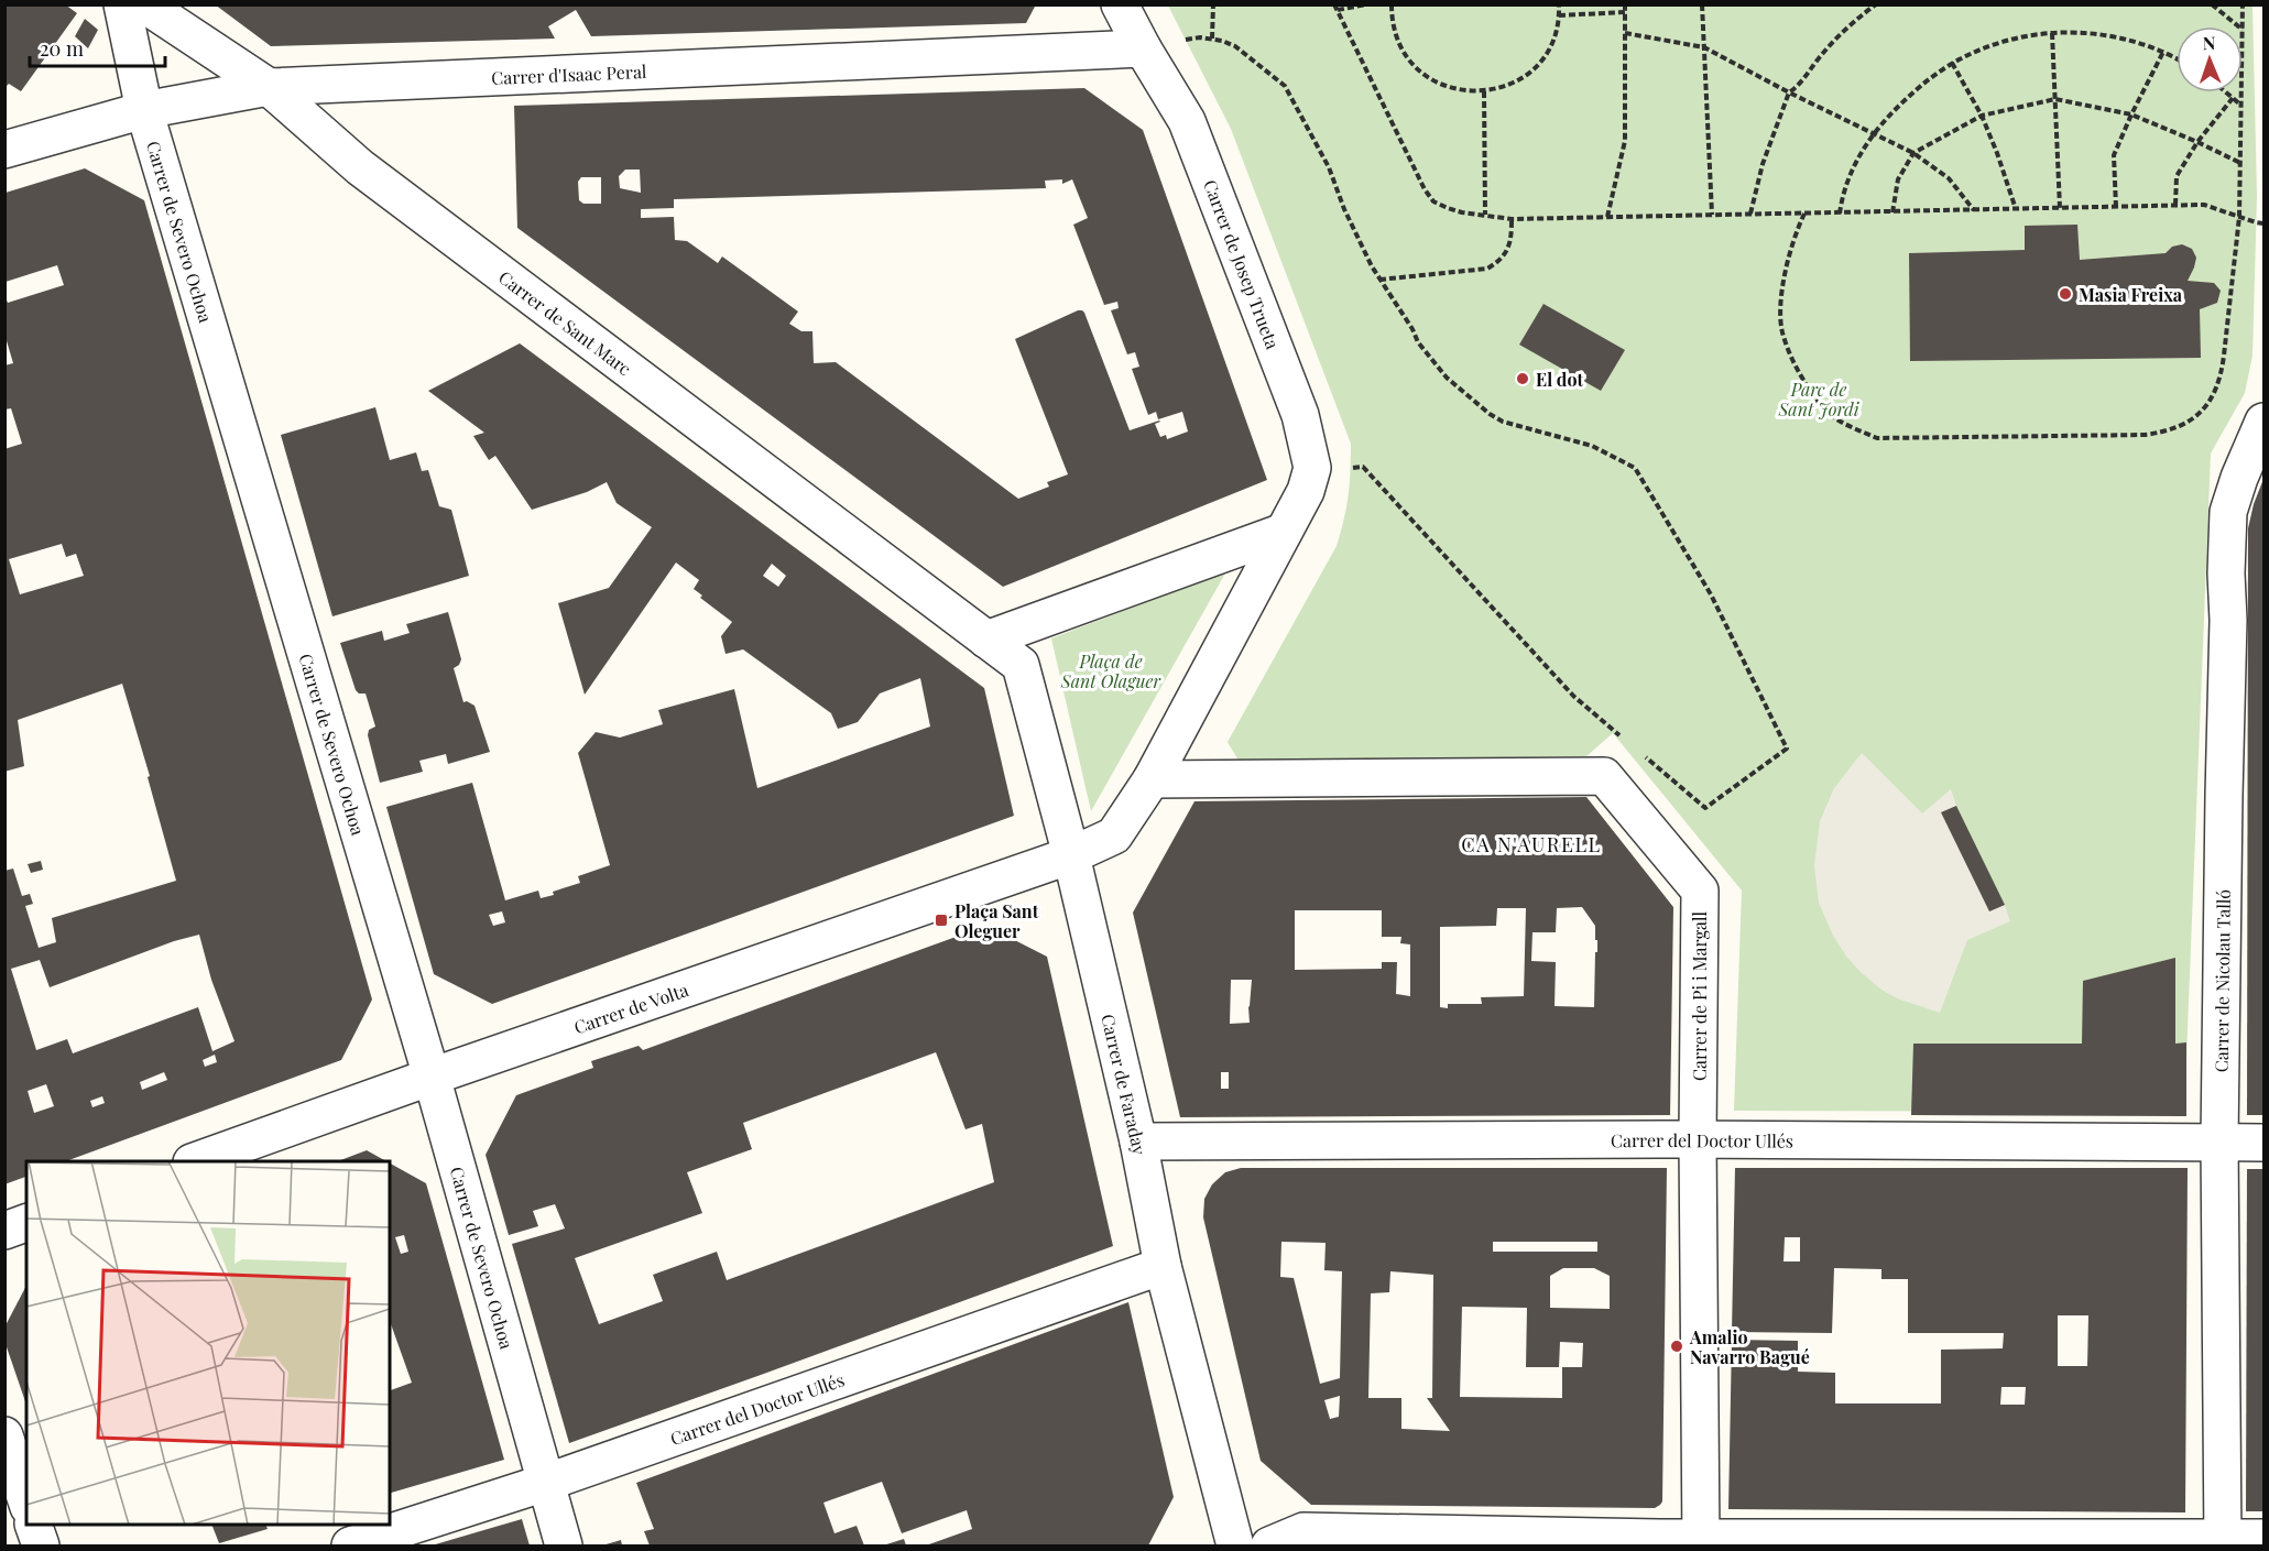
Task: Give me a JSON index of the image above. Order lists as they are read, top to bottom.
{
  "streets": {
    "street": [
      "Carrer d'Isaac Peral",
      "Carrer de Severo Ochoa",
      "Carrer de Josep Trueta",
      "Carrer de Sant Marc",
      "Carrer de Nicolau Talló",
      "Carrer de Pi i Margall",
      "Carrer de Volta",
      "Carrer de Faraday",
      "Carrer del Doctor Ullés"
    ]
  },
  "crossings": [
    ["Carrer d'Isaac Peral", "Carrer de Severo Ochoa"],
    ["Carrer d'Isaac Peral", "Carrer de Josep Trueta"],
    ["Carrer d'Isaac Peral", "Carrer de Sant Marc"],
    ["Carrer de Severo Ochoa", "Carrer de Volta"],
    ["Carrer de Severo Ochoa", "Carrer del Doctor Ullés"],
    ["Carrer de Sant Marc", "Carrer de Faraday"],
    ["Carrer de Nicolau Talló", "Carrer del Doctor Ullés"],
    ["Carrer de Pi i Margall", "Carrer del Doctor Ullés"],
    ["Carrer de Volta", "Carrer de Faraday"],
    ["Carrer de Faraday", "Carrer del Doctor Ullés"]
  ],
  "districts": ["CA N'AURELL"],
  "parks": ["Parc de Sant Jordi", "Plaça de Sant Olaguer"],
  "places": {
    "other": ["Masia Freixa", "El dot", "Amalio Navarro Bagué"],
    "transit": ["Plaça Sant Oleguer"]
  },
  "scale_bar": "20 m",
  "north": "top"
}
